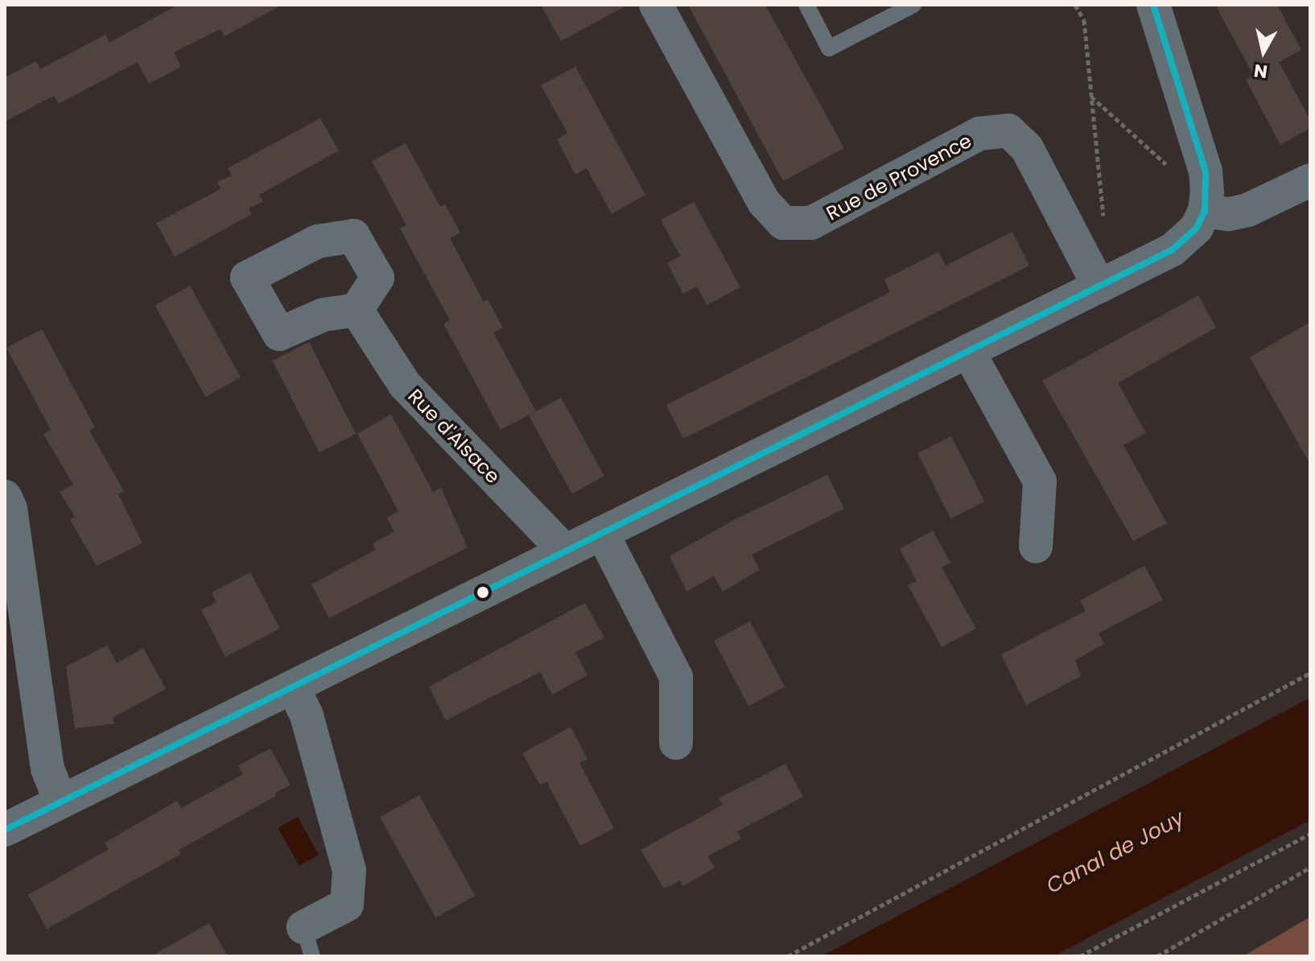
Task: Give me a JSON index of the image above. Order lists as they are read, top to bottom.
{
  "streets": {
    "street": ["Rue de Provence", "Rue d'Alsace"]
  },
  "water": ["Canal de Jouy"],
  "north": "bottom"
}
